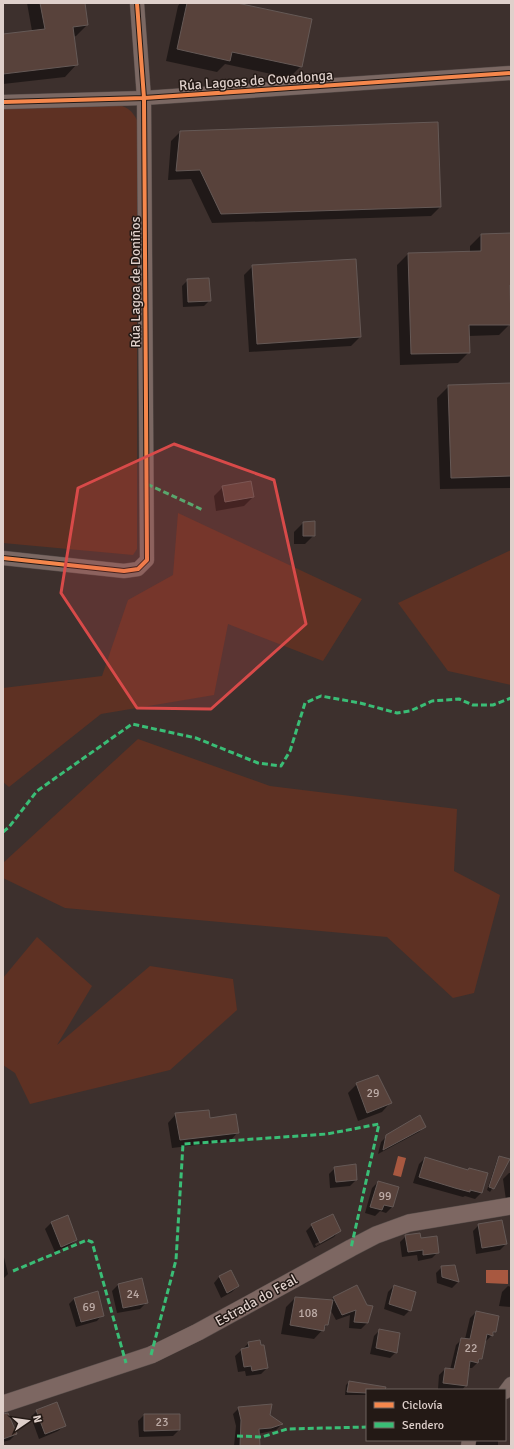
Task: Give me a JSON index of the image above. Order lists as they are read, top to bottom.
{
  "streets": {
    "main road": ["Estrada do Feal"],
    "street": ["Rúa Lagoas de Covadonga", "Rúa Lagoa de Doniños"]
  },
  "crossings": [
    ["Rúa Lagoas de Covadonga", "Rúa Lagoa de Doniños"]
  ],
  "house_numbers": [
    "29",
    "99",
    "24",
    "69",
    "108",
    "22",
    "23"
  ],
  "legend": ["Ciclovía", "Sendero"],
  "north": "right"
}
